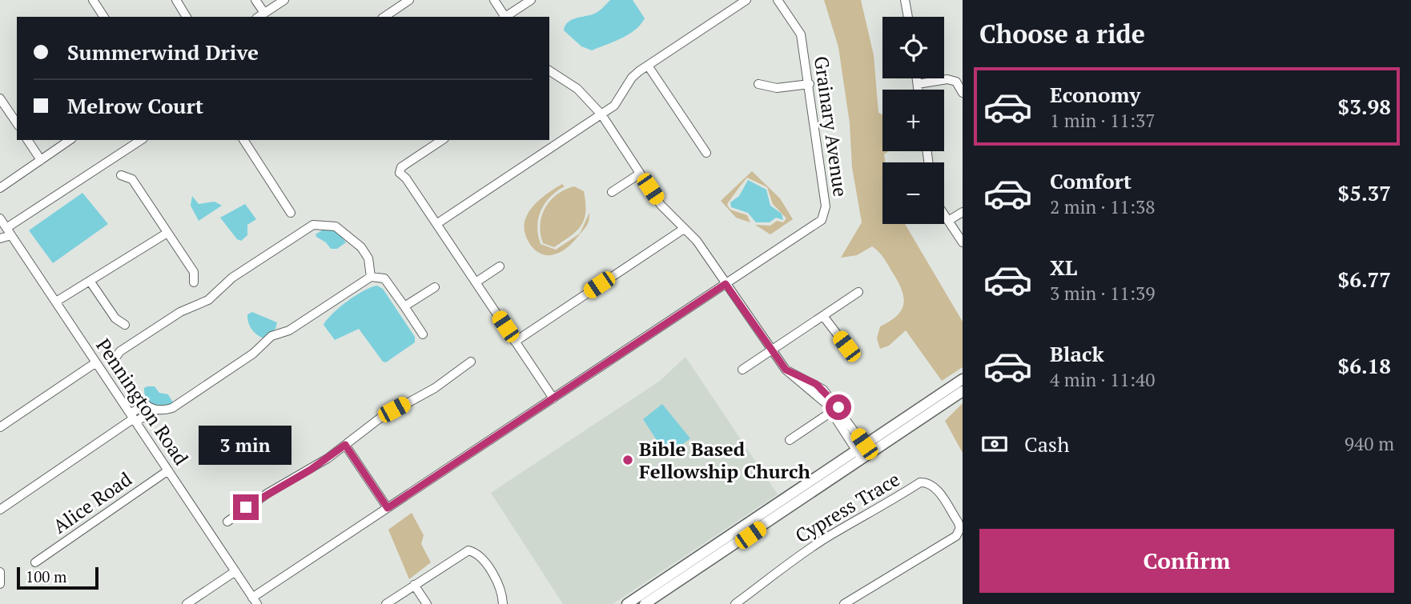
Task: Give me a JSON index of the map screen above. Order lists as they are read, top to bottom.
{
  "streets": {
    "street": [
      "Grainary Avenue",
      "Pennington Road",
      "Alice Road",
      "Cypress Trace"
    ]
  },
  "crossings": [
    ["Grainary Avenue", "Pennington Road"],
    ["Pennington Road", "Alice Road"]
  ],
  "places": ["Bible Based Fellowship Church"],
  "scale_bar": "100 m",
  "page": {
    "heading": "Choose a ride",
    "map_buttons": ["+", "−"],
    "banner": ["Summerwind Drive", "Melrow Court"],
    "list": [
      {
        "name": "Economy",
        "note": "1 min · 11:37",
        "value": "$3.98"
      },
      {
        "name": "Comfort",
        "note": "2 min · 11:38",
        "value": "$5.37"
      },
      {
        "name": "XL",
        "note": "3 min · 11:39",
        "value": "$6.77"
      },
      {
        "name": "Black",
        "note": "4 min · 11:40",
        "value": "$6.18"
      }
    ],
    "pay": ["Cash", "940 m"],
    "bubble": "3 min",
    "buttons": "Confirm",
    "scale": "100 m"
  }
}
